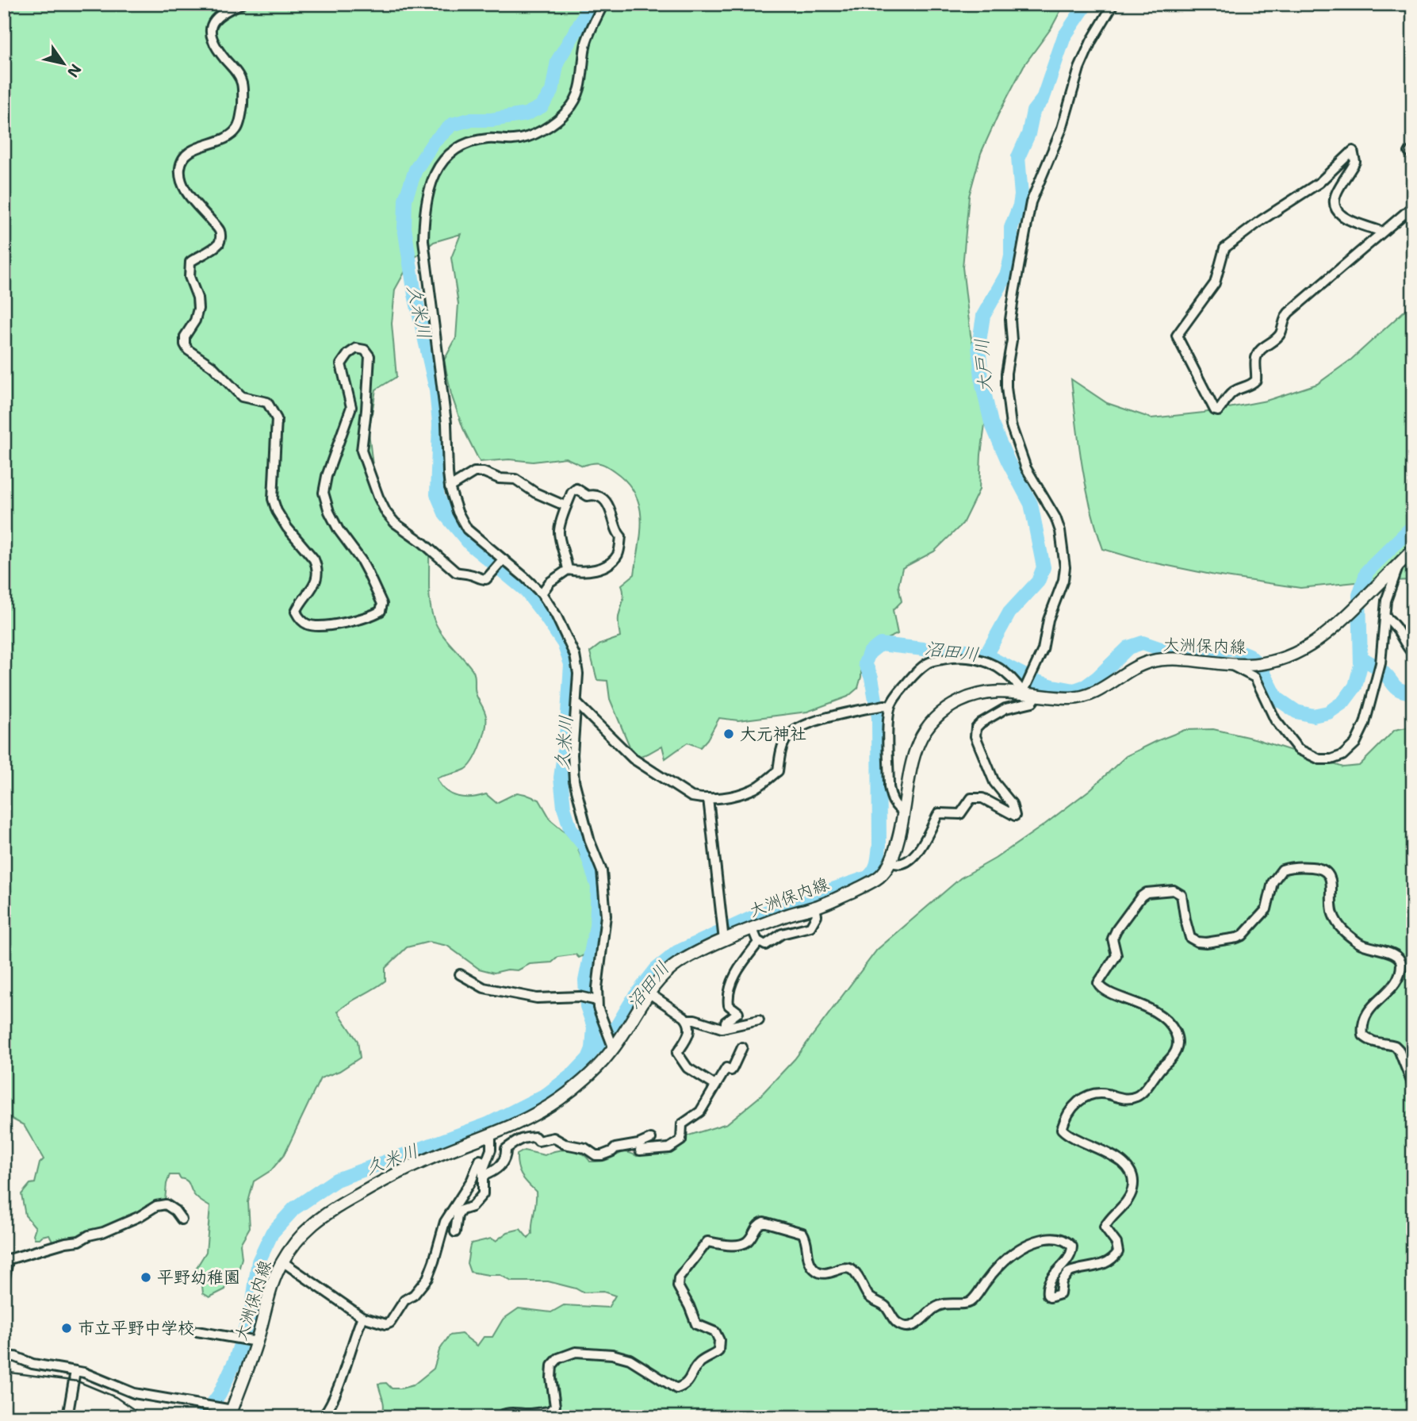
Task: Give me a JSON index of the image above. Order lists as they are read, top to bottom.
{
  "streets": {
    "main road": ["大洲保内線"]
  },
  "water": ["久米川", "大戸川", "沼田川"],
  "places": ["大元神社", "平野幼稚園", "市立平野中学校"],
  "north": "bottom right"
}
